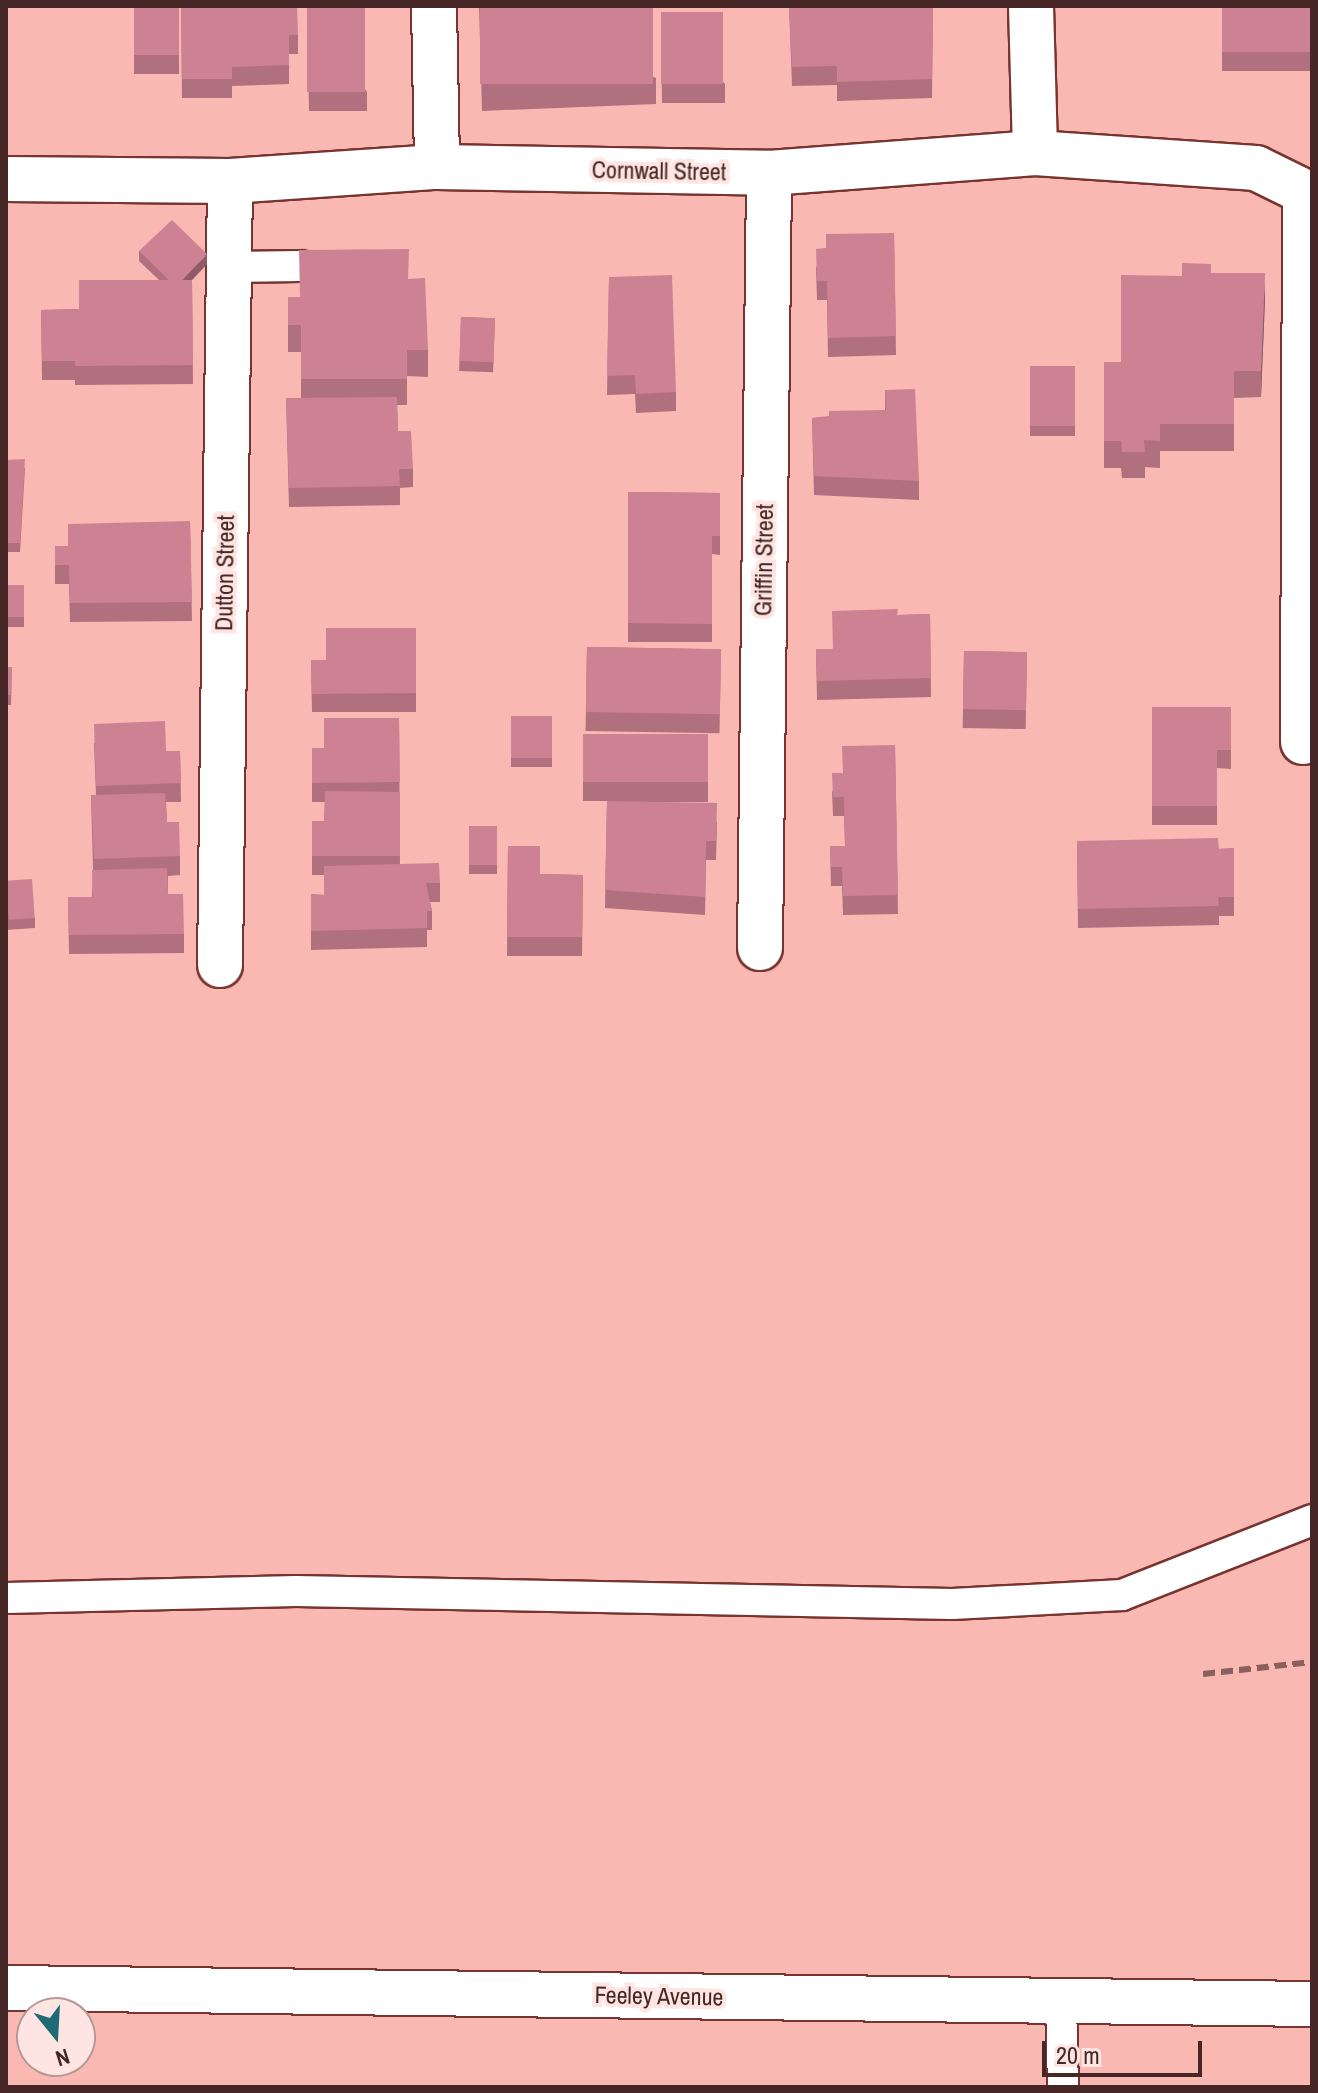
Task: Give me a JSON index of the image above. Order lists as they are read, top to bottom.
{
  "streets": {
    "street": [
      "Cornwall Street",
      "Griffin Street",
      "Dutton Street",
      "Feeley Avenue"
    ]
  },
  "crossings": [
    ["Cornwall Street", "Griffin Street"],
    ["Cornwall Street", "Dutton Street"]
  ],
  "scale_bar": "20 m",
  "north": "bottom"
}
